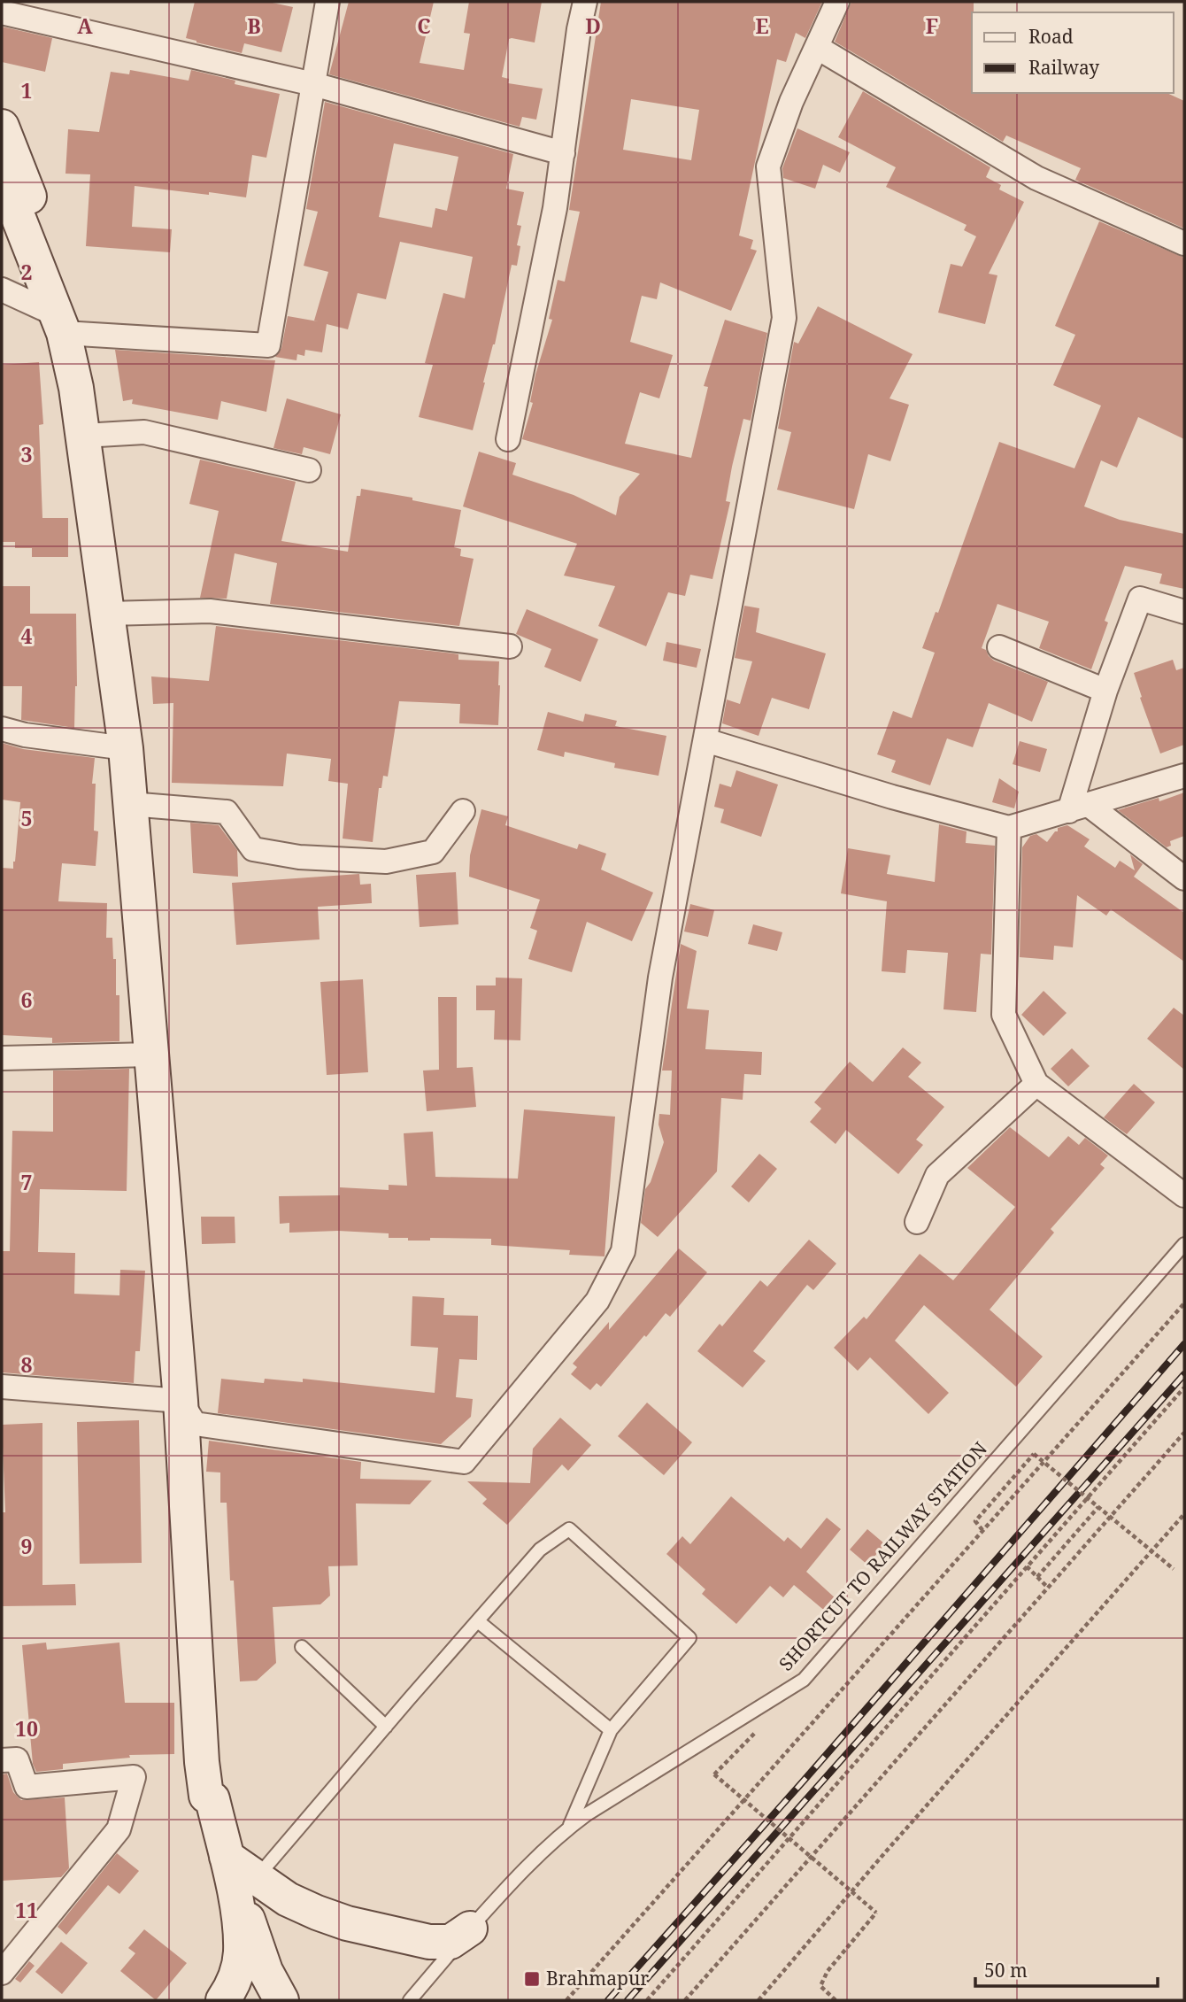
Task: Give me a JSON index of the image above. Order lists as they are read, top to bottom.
{
  "streets": {
    "lane": ["SHORTCUT TO RAILWAY STATION"]
  },
  "places": {
    "transit": ["Brahmapur"]
  },
  "legend": ["Road", "Railway"],
  "scale_bar": "50 m",
  "grid": {
    "columns": [
      "A",
      "B",
      "C",
      "D",
      "E",
      "F"
    ],
    "rows": [
      "1",
      "2",
      "3",
      "4",
      "5",
      "6",
      "7",
      "8",
      "9",
      "10",
      "11"
    ]
  }
}
